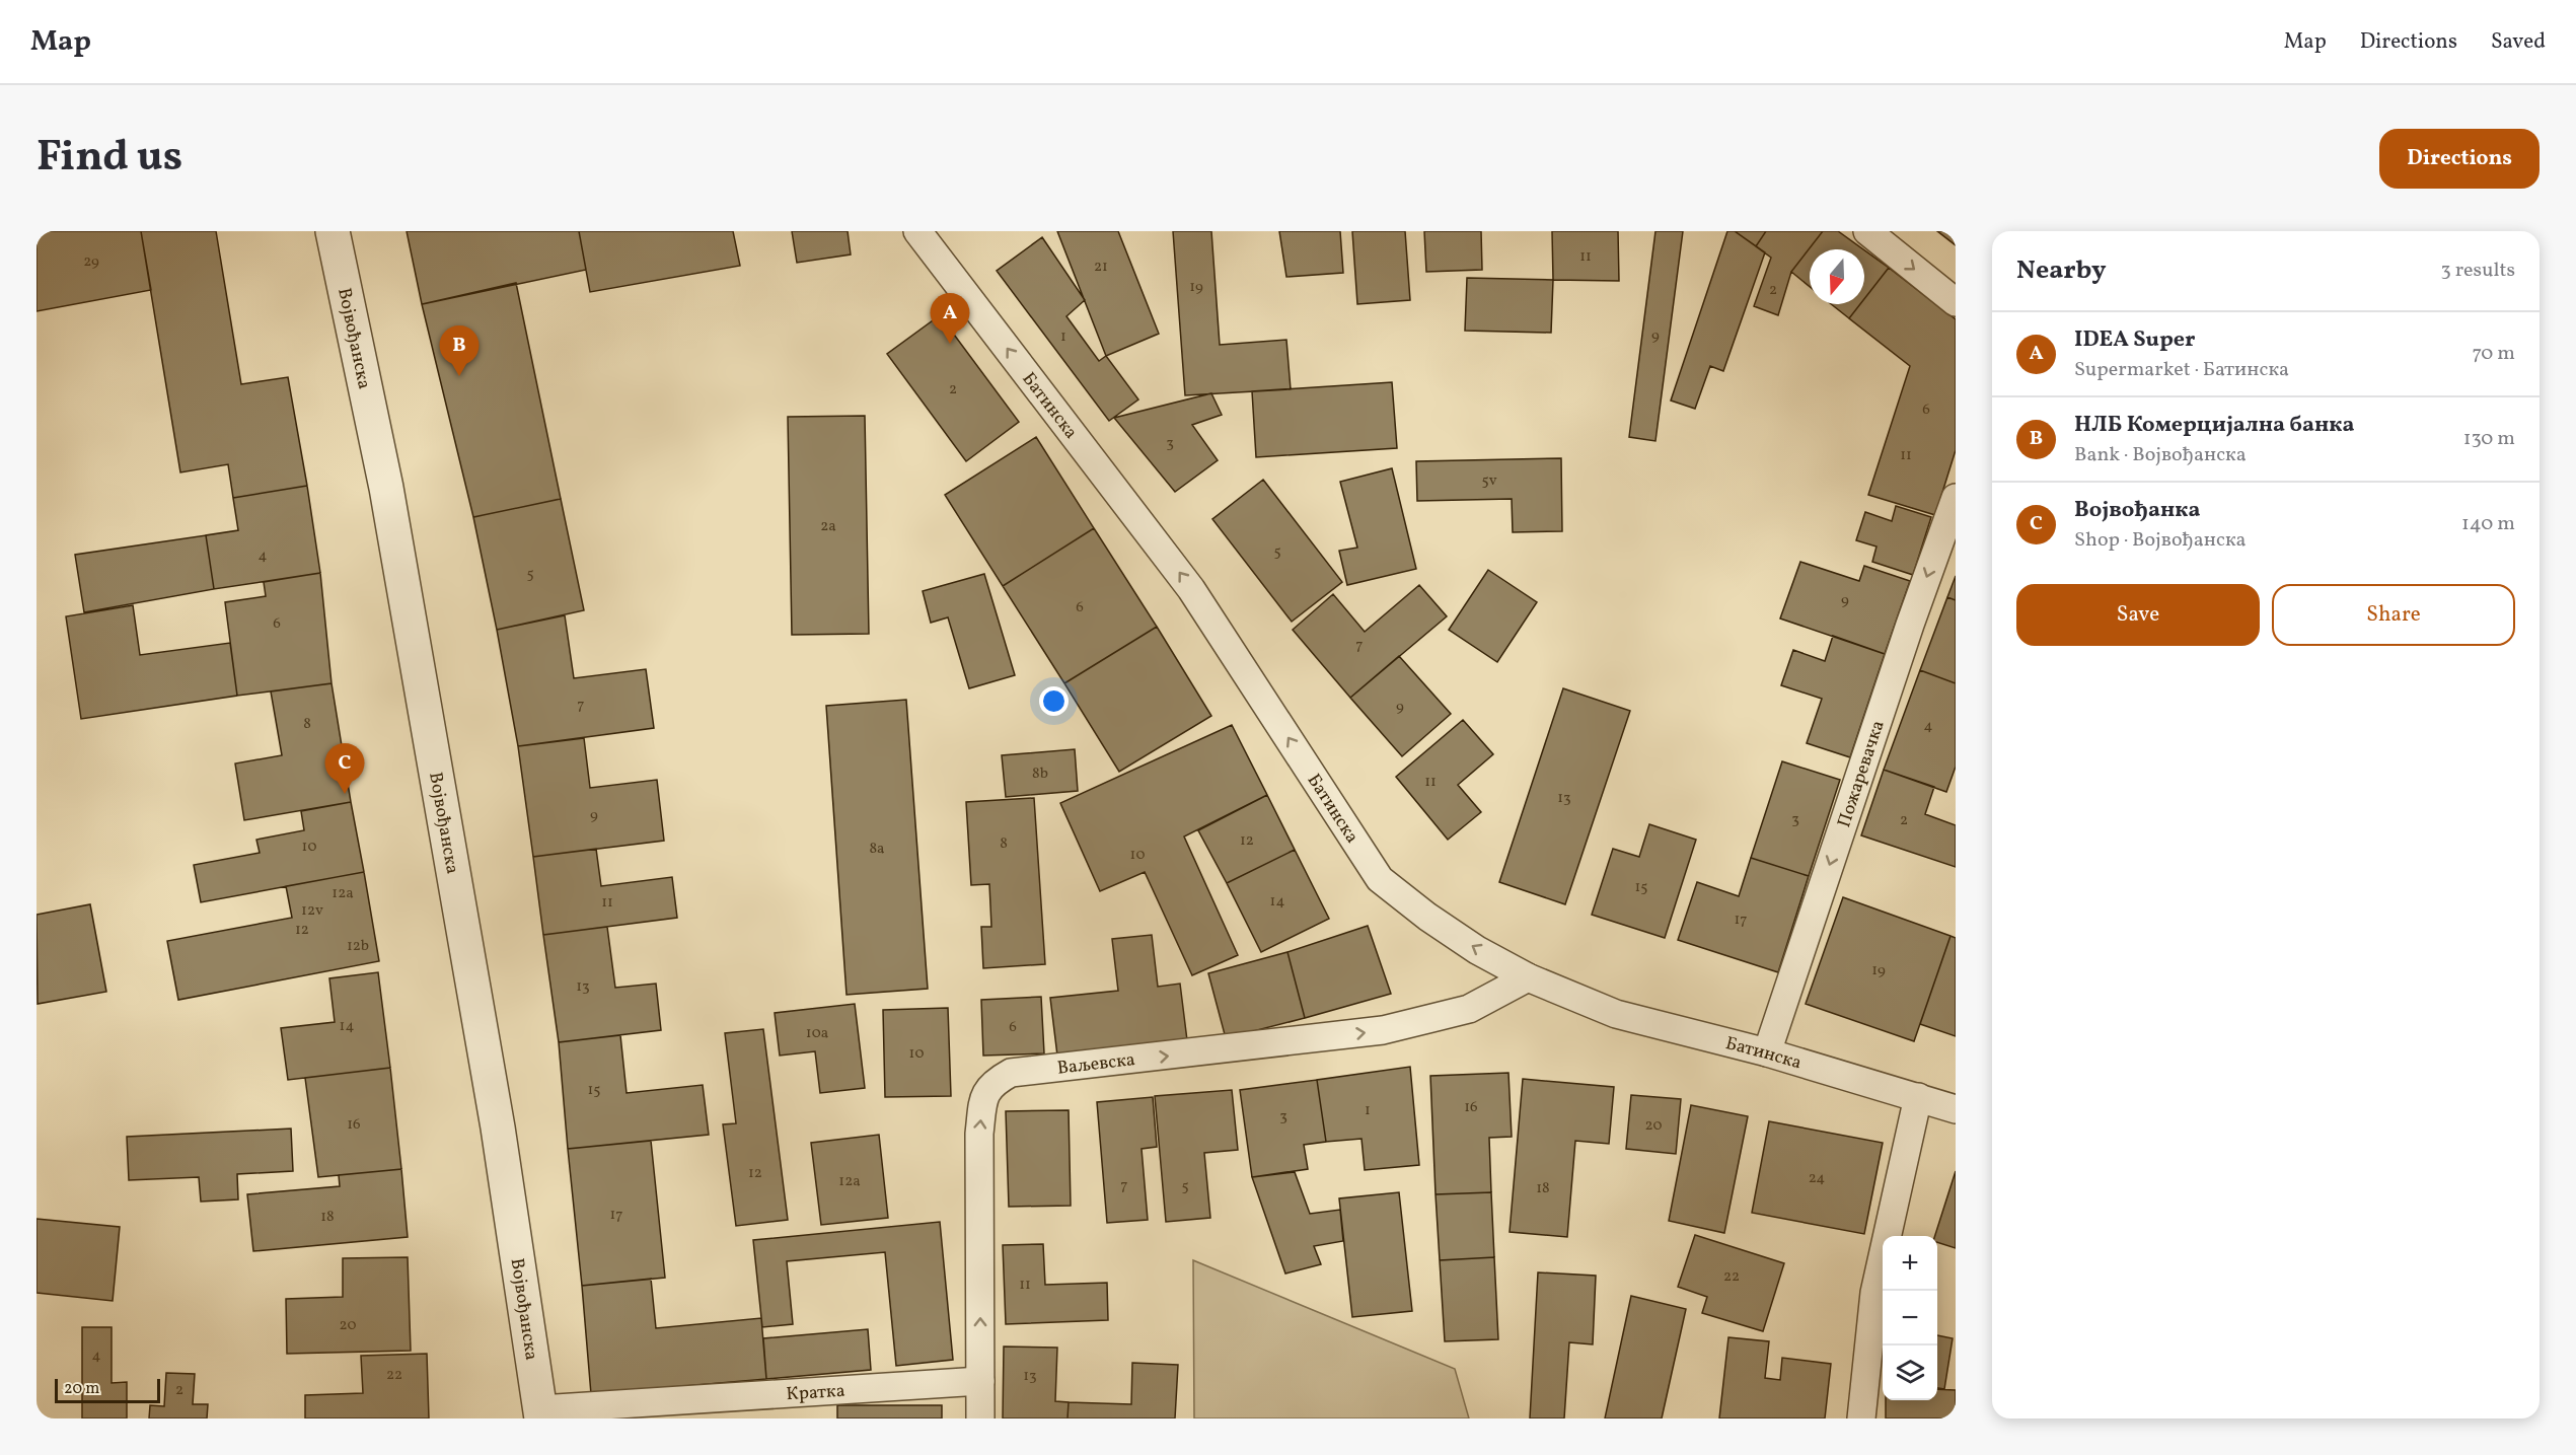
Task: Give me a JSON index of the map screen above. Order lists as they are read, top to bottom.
{
  "streets": {
    "street": [
      "Војвођанска",
      "Батинска",
      "Пожаревачка",
      "Ваљевска",
      "Кратка"
    ]
  },
  "crossings": [
    ["Војвођанска", "Кратка"],
    ["Батинска", "Пожаревачка"],
    ["Батинска", "Ваљевска"],
    ["Ваљевска", "Кратка"]
  ],
  "one_way": ["Батинска", "Пожаревачка"],
  "house_numbers": [
    "11",
    "29",
    "21",
    "19",
    "2",
    "9",
    "1",
    "2",
    "6",
    "3",
    "11",
    "5v",
    "2a",
    "5",
    "4",
    "5",
    "9",
    "6",
    "6",
    "7",
    "7",
    "9",
    "8",
    "4",
    "8b",
    "11",
    "13",
    "9",
    "3",
    "2",
    "12",
    "8",
    "10",
    "8a",
    "10",
    "15",
    "12a",
    "14",
    "11",
    "12v",
    "17",
    "12",
    "12b",
    "19",
    "13",
    "14",
    "6",
    "10a",
    "10",
    "15",
    "16",
    "1",
    "3",
    "16",
    "20",
    "12",
    "24",
    "12a",
    "7",
    "5",
    "18",
    "17",
    "18",
    "22",
    "11",
    "20",
    "4",
    "22",
    "13",
    "2"
  ],
  "scale_bar": "20 m",
  "north": "bottom",
  "page": {
    "header": "Map",
    "nav": ["Map", "Directions", "Saved"],
    "title": "Find us",
    "buttons": [
      "Directions",
      ["Save", "Share"]
    ],
    "heading": ["Nearby", "3 results"],
    "pins": ["A", "B", "C"],
    "list": [
      {
        "mark": "A",
        "name": "IDEA Super",
        "note": "Supermarket · Батинска",
        "value": "70 m"
      },
      {
        "mark": "B",
        "name": "НЛБ Комерцијална банка",
        "note": "Bank · Војвођанска",
        "value": "130 m"
      },
      {
        "mark": "C",
        "name": "Војвођанка",
        "note": "Shop · Војвођанска",
        "value": "140 m"
      }
    ],
    "map_buttons": ["+", "−"],
    "scale": "20 m"
  }
}
